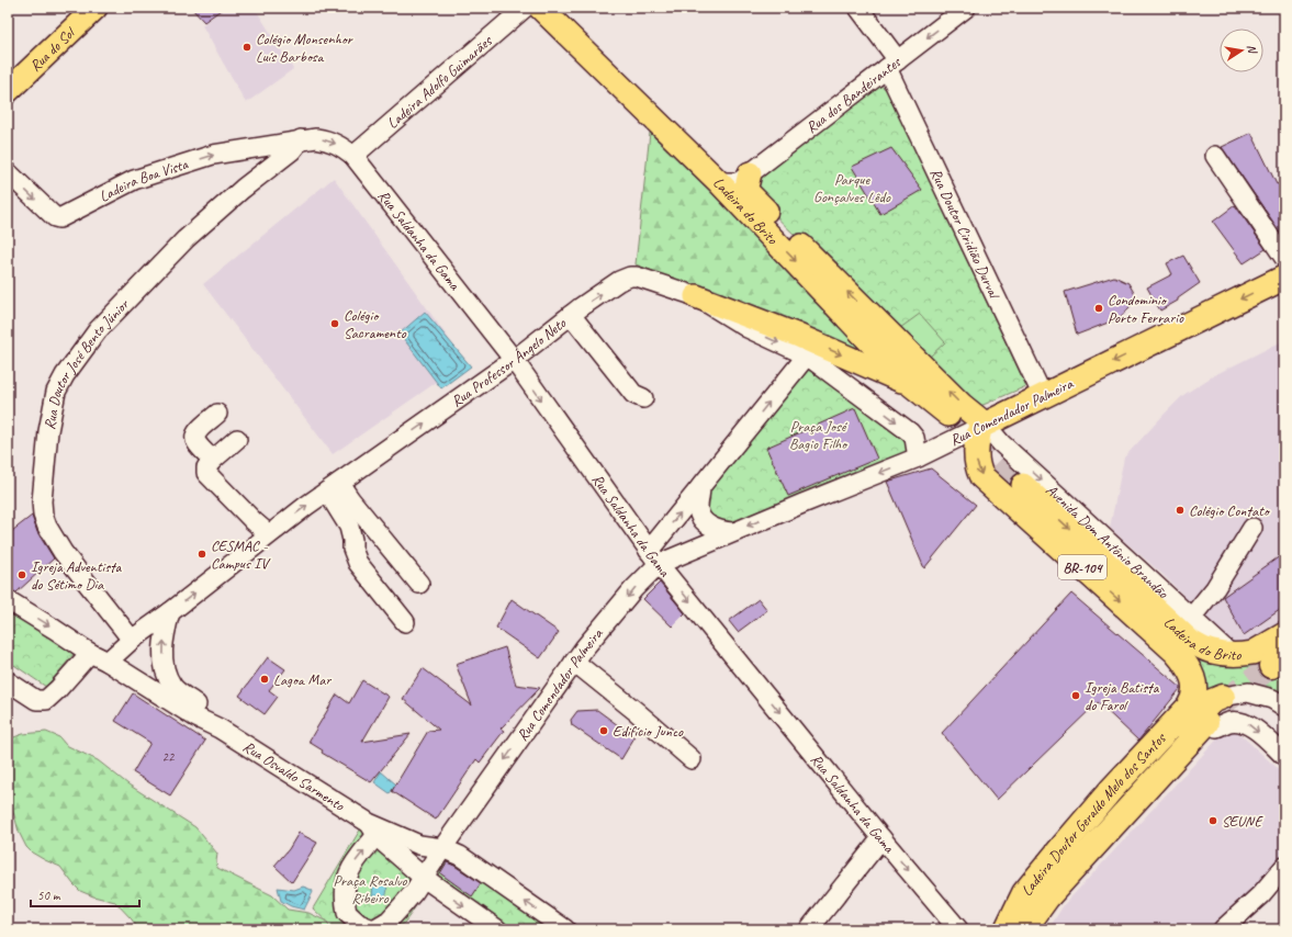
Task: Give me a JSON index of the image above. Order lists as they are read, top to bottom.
{
  "streets": {
    "highway": ["Rua Comendador Palmeira", "BR-104", "Ladeira Doutor Geraldo Melo dos Santos"],
    "main road": ["Rua do Sol", "Ladeira do Brito"],
    "street": [
      "Ladeira Adolfo Guimarães",
      "Rua dos Bandeirantes",
      "Ladeira Boa Vista",
      "Rua Doutor Ciridião Durval",
      "Rua Saldanha da Gama",
      "Rua Professor Ângelo Neto",
      "Rua Doutor José Bento Júnior",
      "Avenida Dom Antônio Brandão",
      "Rua Osvaldo Sarmento"
    ]
  },
  "crossings": [
    ["Ladeira Adolfo Guimarães", "Rua Saldanha da Gama"],
    ["Rua dos Bandeirantes", "Ladeira do Brito"],
    ["Rua dos Bandeirantes", "Rua Doutor Ciridião Durval"],
    ["Ladeira Boa Vista", "Rua Saldanha da Gama"],
    ["Ladeira Boa Vista", "Rua Doutor José Bento Júnior"],
    ["Ladeira do Brito", "Rua Comendador Palmeira"],
    ["Ladeira do Brito", "Avenida Dom Antônio Brandão"],
    ["Ladeira do Brito", "Ladeira Doutor Geraldo Melo dos Santos"],
    ["Rua Doutor Ciridião Durval", "Rua Comendador Palmeira"],
    ["Rua Saldanha da Gama", "Rua Professor Ângelo Neto"],
    ["Rua Saldanha da Gama", "Rua Doutor José Bento Júnior"],
    ["Rua Saldanha da Gama", "Rua Comendador Palmeira"],
    ["Rua Professor Ângelo Neto", "Rua Doutor José Bento Júnior"],
    ["Rua Professor Ângelo Neto", "Rua Comendador Palmeira"],
    ["Rua Professor Ângelo Neto", "Rua Osvaldo Sarmento"],
    ["Rua Comendador Palmeira", "Avenida Dom Antônio Brandão"],
    ["Rua Comendador Palmeira", "Rua Osvaldo Sarmento"],
    ["Rua Comendador Palmeira", "Ladeira Doutor Geraldo Melo dos Santos"],
    ["Avenida Dom Antônio Brandão", "Ladeira Doutor Geraldo Melo dos Santos"]
  ],
  "one_way": ["Ladeira Boa Vista", "Rua Professor Ângelo Neto", "Avenida Dom Antônio Brandão"],
  "parks": ["Parque Gonçalves Lêdo", "Praça José Bagio Filho", "Praça Rosalvo Ribeiro"],
  "places": [
    "Colégio Monsenhor Luís Barbosa",
    "Condominio Porto Ferrario",
    "Colégio Sacramento",
    "Colégio Contato",
    "CESMAC - Campus IV",
    "Igreja Adventista do Sétimo Dia",
    "Lagoa Mar",
    "Igreja Batista do Farol",
    "Edifício Junco",
    "SEUNE"
  ],
  "house_numbers": ["22"],
  "scale_bar": "50 m",
  "north": "right"
}
